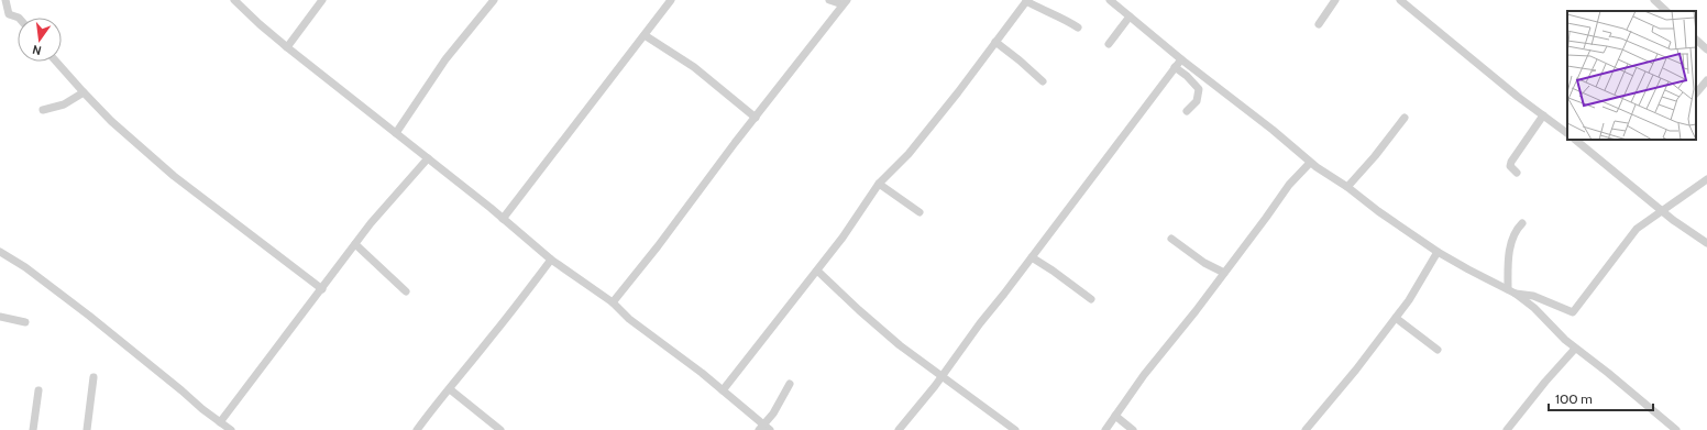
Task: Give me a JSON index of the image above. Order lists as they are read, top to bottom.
{
  "scale_bar": "100 m",
  "north": "bottom"
}
